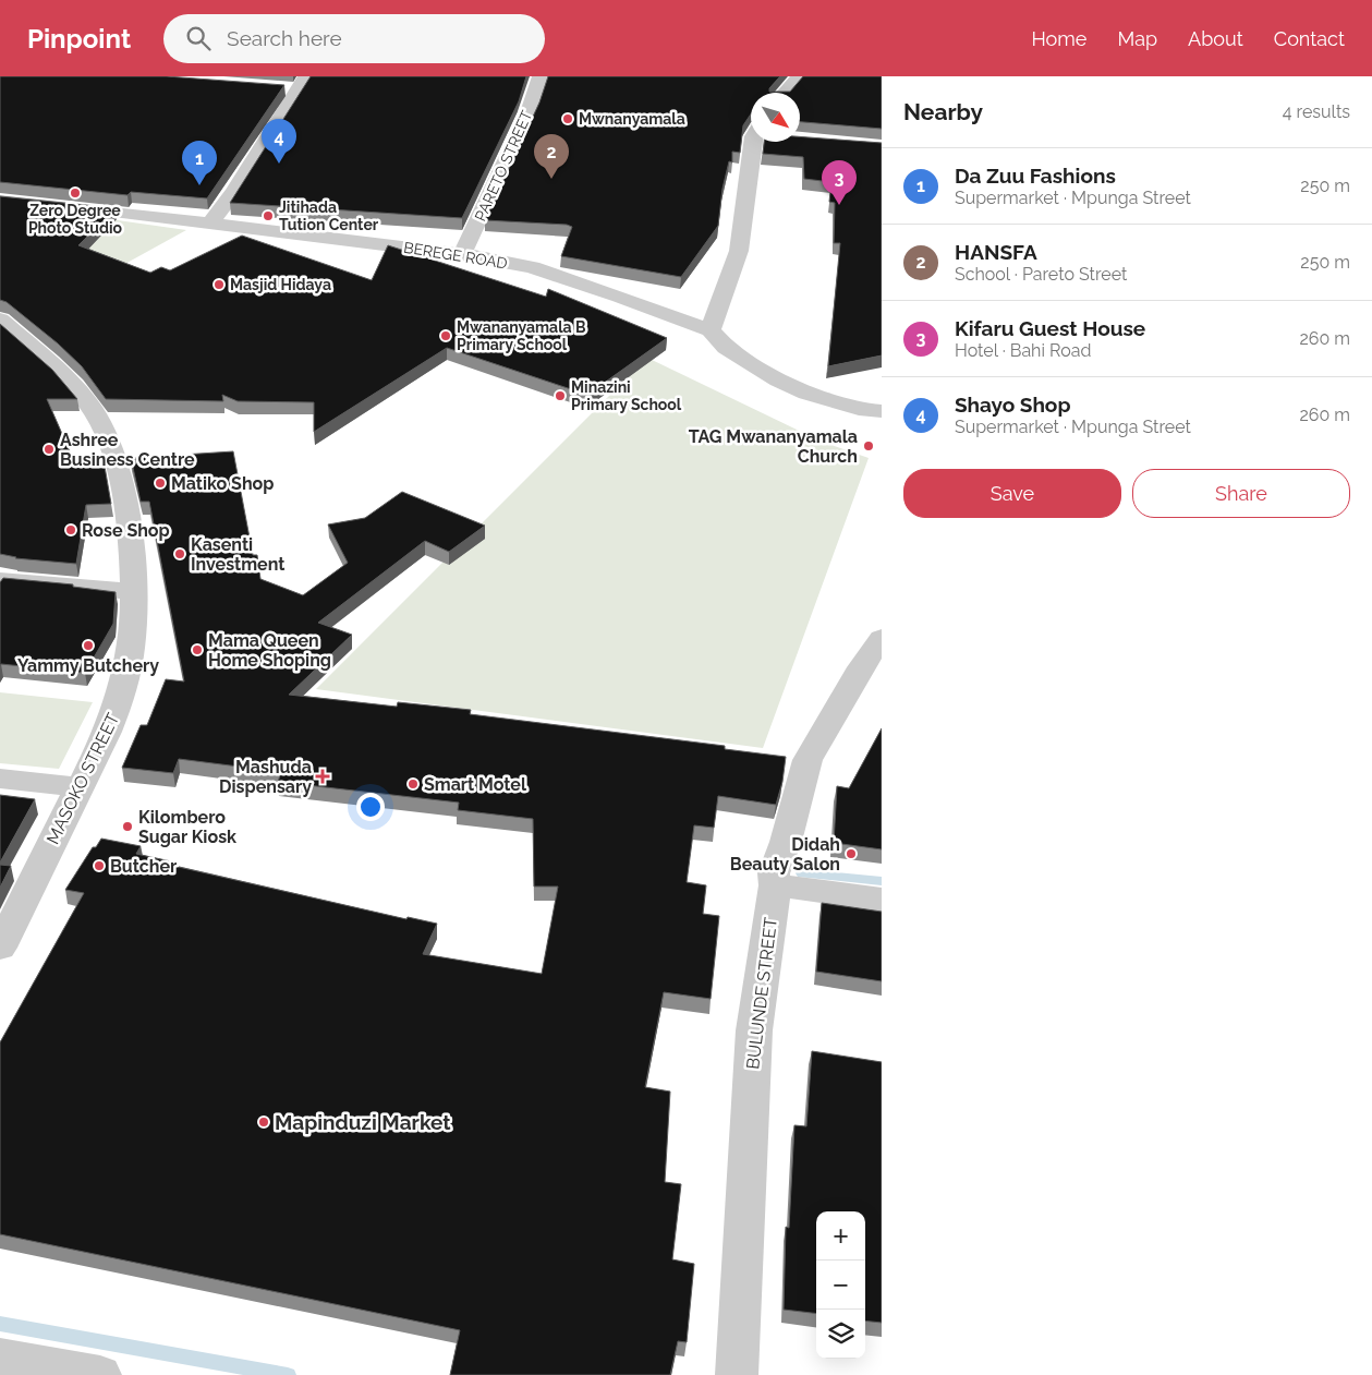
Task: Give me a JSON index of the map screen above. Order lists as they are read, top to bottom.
{
  "streets": {
    "street": [
      "PARETO STREET",
      "BEREGE ROAD",
      "MASOKO STREET",
      "BULUNDE STREET"
    ]
  },
  "crossings": [
    ["PARETO STREET", "BEREGE ROAD"]
  ],
  "places": {
    "other": [
      "Mwnanyamala",
      "Zero Degree Photo Studio",
      "Jitihada Tution Center",
      "Masjid Hidaya",
      "Mwananyamala B Primary School",
      "Minazini Primary School",
      "TAG Mwananyamala Church",
      "Ashree Business Centre",
      "Matiko Shop",
      "Rose Shop",
      "Kasenti Investment",
      "Yammy Butchery",
      "Mama Queen Home Shoping",
      "Smart Motel",
      "Kilombero Sugar Kiosk",
      "Didah Beauty Salon",
      "Butcher",
      "Mapinduzi Market"
    ],
    "health": ["Mashuda Dispensary"]
  },
  "north": "bottom right",
  "page": {
    "header": "Pinpoint",
    "search": "Search here",
    "nav": [
      "Home",
      "Map",
      "About",
      "Contact"
    ],
    "heading": ["Nearby", "4 results"],
    "pins": [
      "4",
      "2",
      "1",
      "3"
    ],
    "list": [
      {
        "mark": "1",
        "name": "Da Zuu Fashions",
        "note": "Supermarket · Mpunga Street",
        "value": "250 m"
      },
      {
        "mark": "2",
        "name": "HANSFA",
        "note": "School · Pareto Street",
        "value": "250 m"
      },
      {
        "mark": "3",
        "name": "Kifaru Guest House",
        "note": "Hotel · Bahi Road",
        "value": "260 m"
      },
      {
        "mark": "4",
        "name": "Shayo Shop",
        "note": "Supermarket · Mpunga Street",
        "value": "260 m"
      }
    ],
    "buttons": ["Save", "Share"],
    "map_buttons": ["+", "−"]
  }
}
